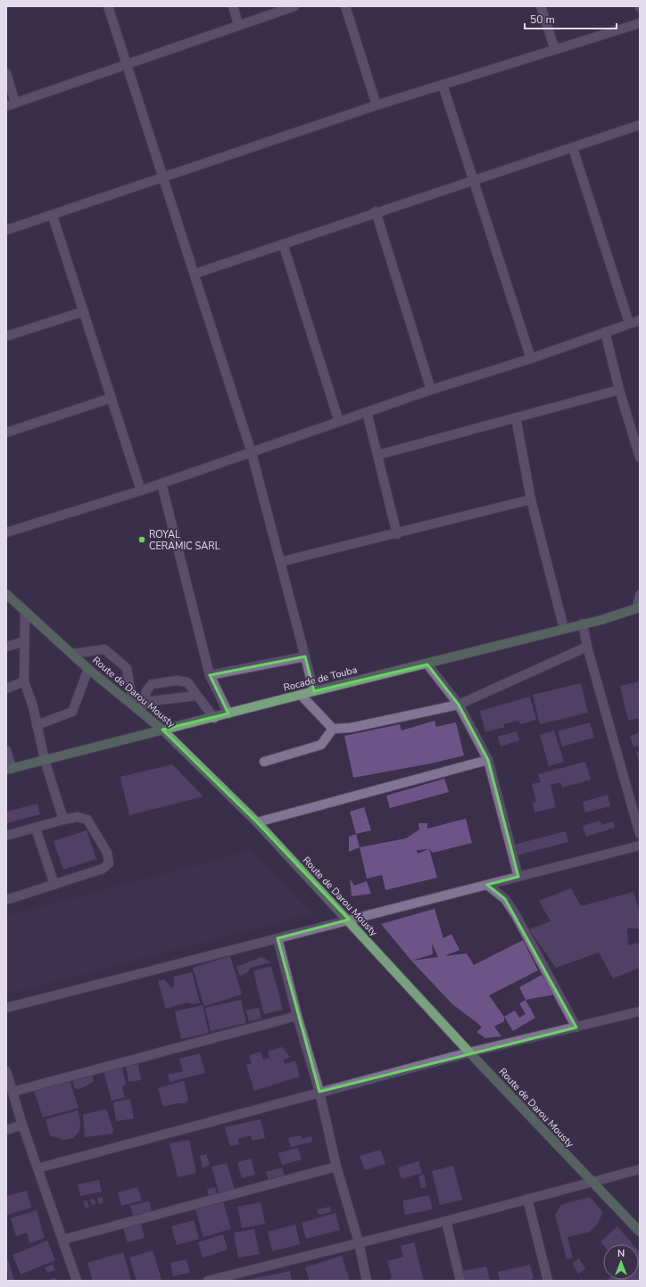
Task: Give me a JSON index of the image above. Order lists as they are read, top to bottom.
{
  "streets": {
    "main road": ["Rocade de Touba", "Route de Darou Mousty"]
  },
  "crossings": [
    ["Rocade de Touba", "Route de Darou Mousty"]
  ],
  "places": ["ROYAL CERAMIC SARL"],
  "scale_bar": "50 m",
  "north": "top"
}
